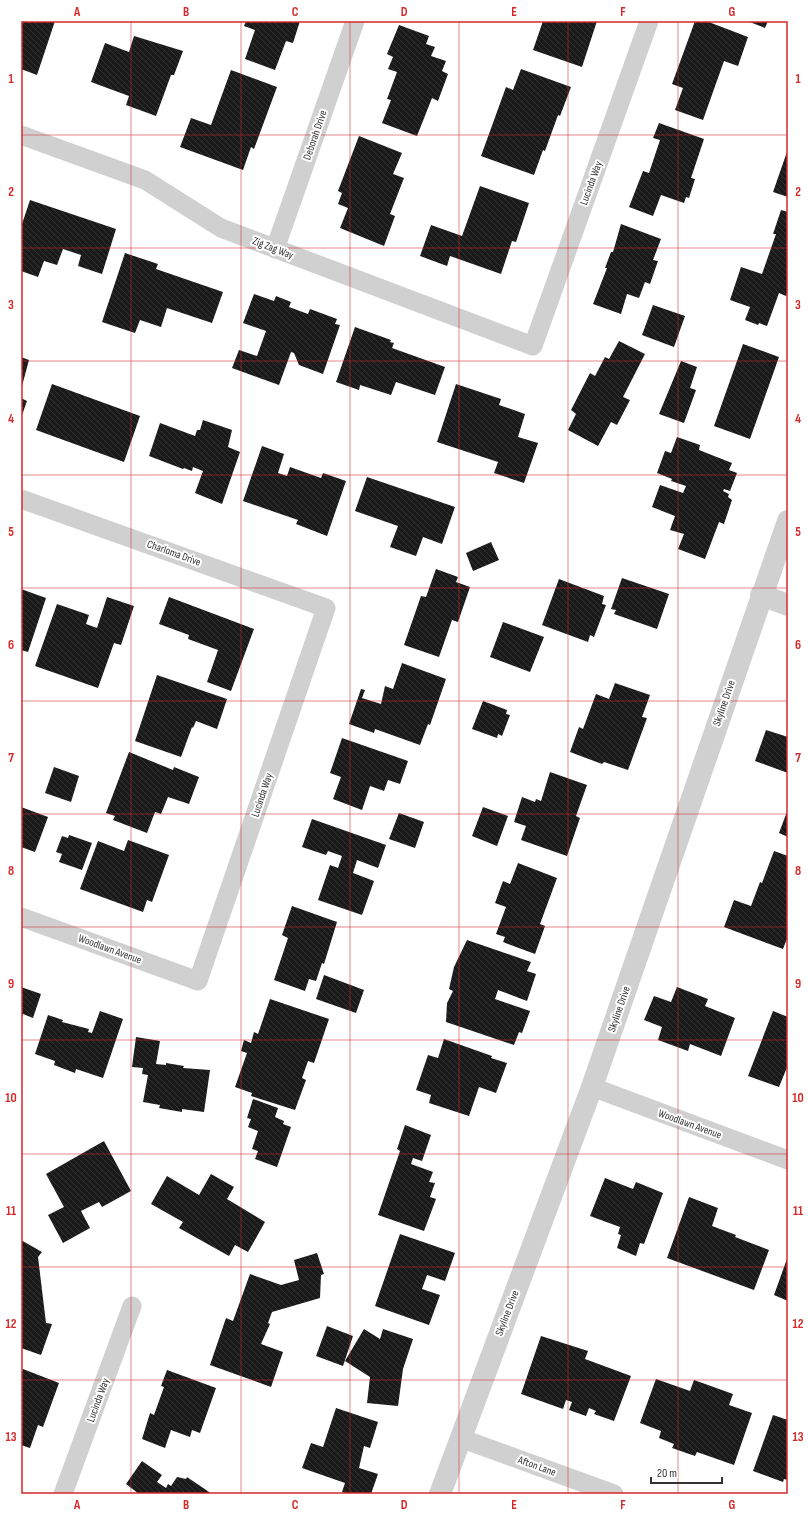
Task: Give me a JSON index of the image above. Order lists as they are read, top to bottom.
{
  "streets": {
    "street": [
      "Deborah Drive",
      "Lucinda Way",
      "Zig Zag Way",
      "Charloma Drive",
      "Skyline Drive",
      "Woodlawn Avenue",
      "Afton Lane"
    ]
  },
  "crossings": [
    ["Deborah Drive", "Zig Zag Way"],
    ["Lucinda Way", "Zig Zag Way"],
    ["Lucinda Way", "Charloma Drive"],
    ["Lucinda Way", "Woodlawn Avenue"],
    ["Skyline Drive", "Woodlawn Avenue"],
    ["Skyline Drive", "Afton Lane"]
  ],
  "scale_bar": "20 m",
  "grid": {
    "columns": [
      "A",
      "B",
      "C",
      "D",
      "E",
      "F",
      "G"
    ],
    "rows": [
      "1",
      "2",
      "3",
      "4",
      "5",
      "6",
      "7",
      "8",
      "9",
      "10",
      "11",
      "12",
      "13"
    ]
  }
}
